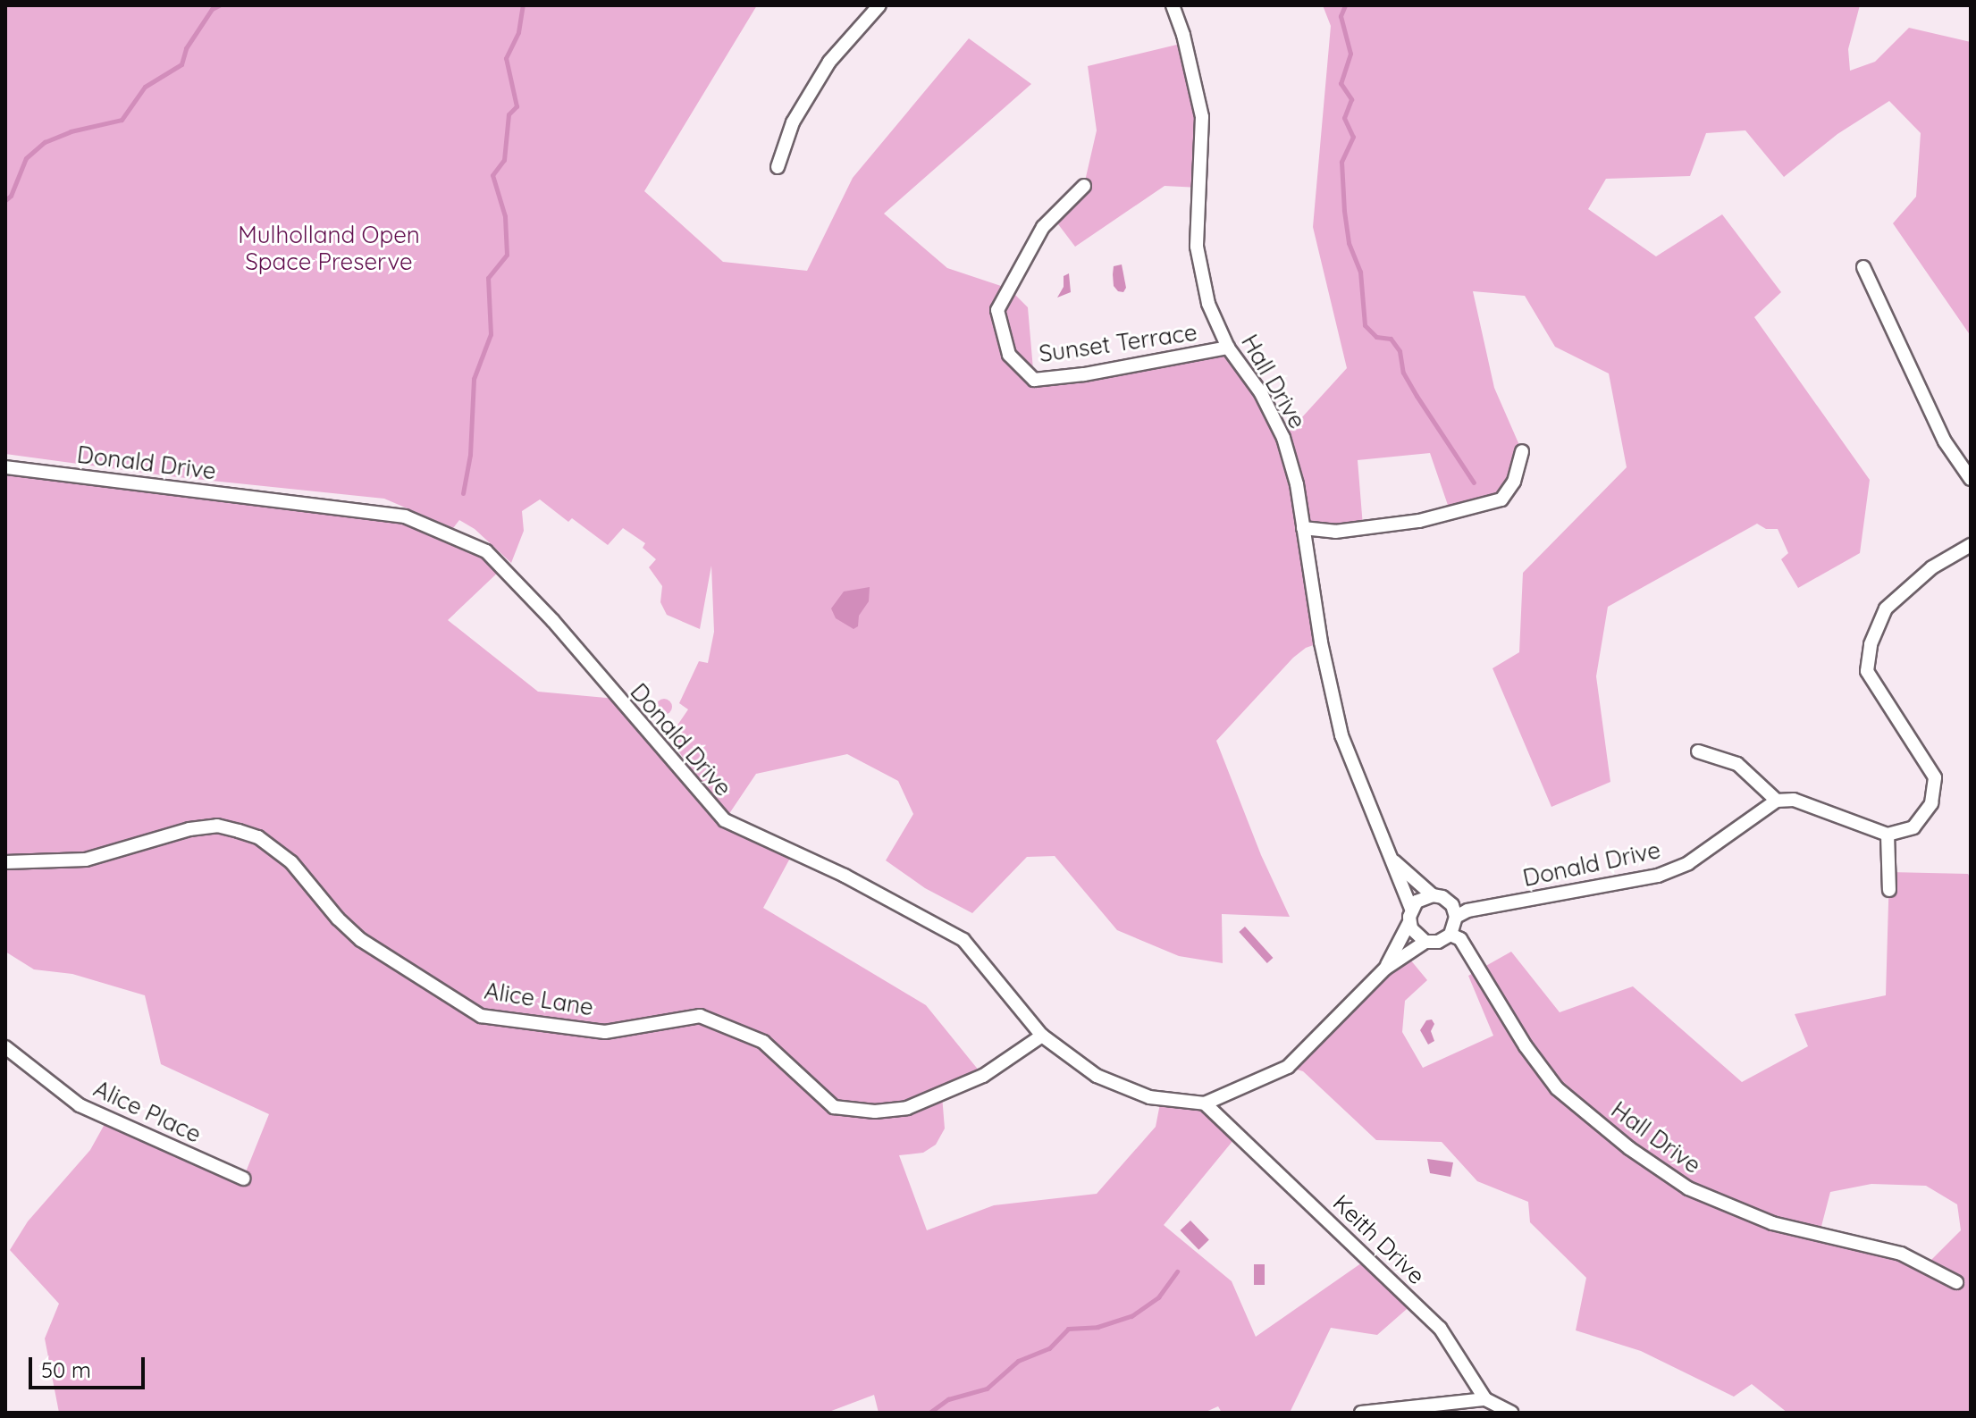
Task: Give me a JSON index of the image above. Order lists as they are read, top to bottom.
{
  "streets": {
    "street": [
      "Sunset Terrace",
      "Hall Drive",
      "Donald Drive",
      "Alice Lane",
      "Alice Place",
      "Keith Drive"
    ]
  },
  "crossings": [
    ["Sunset Terrace", "Hall Drive"],
    ["Hall Drive", "Donald Drive"],
    ["Donald Drive", "Alice Lane"],
    ["Donald Drive", "Keith Drive"]
  ],
  "parks": ["Mulholland Open Space Preserve"],
  "scale_bar": "50 m"
}
